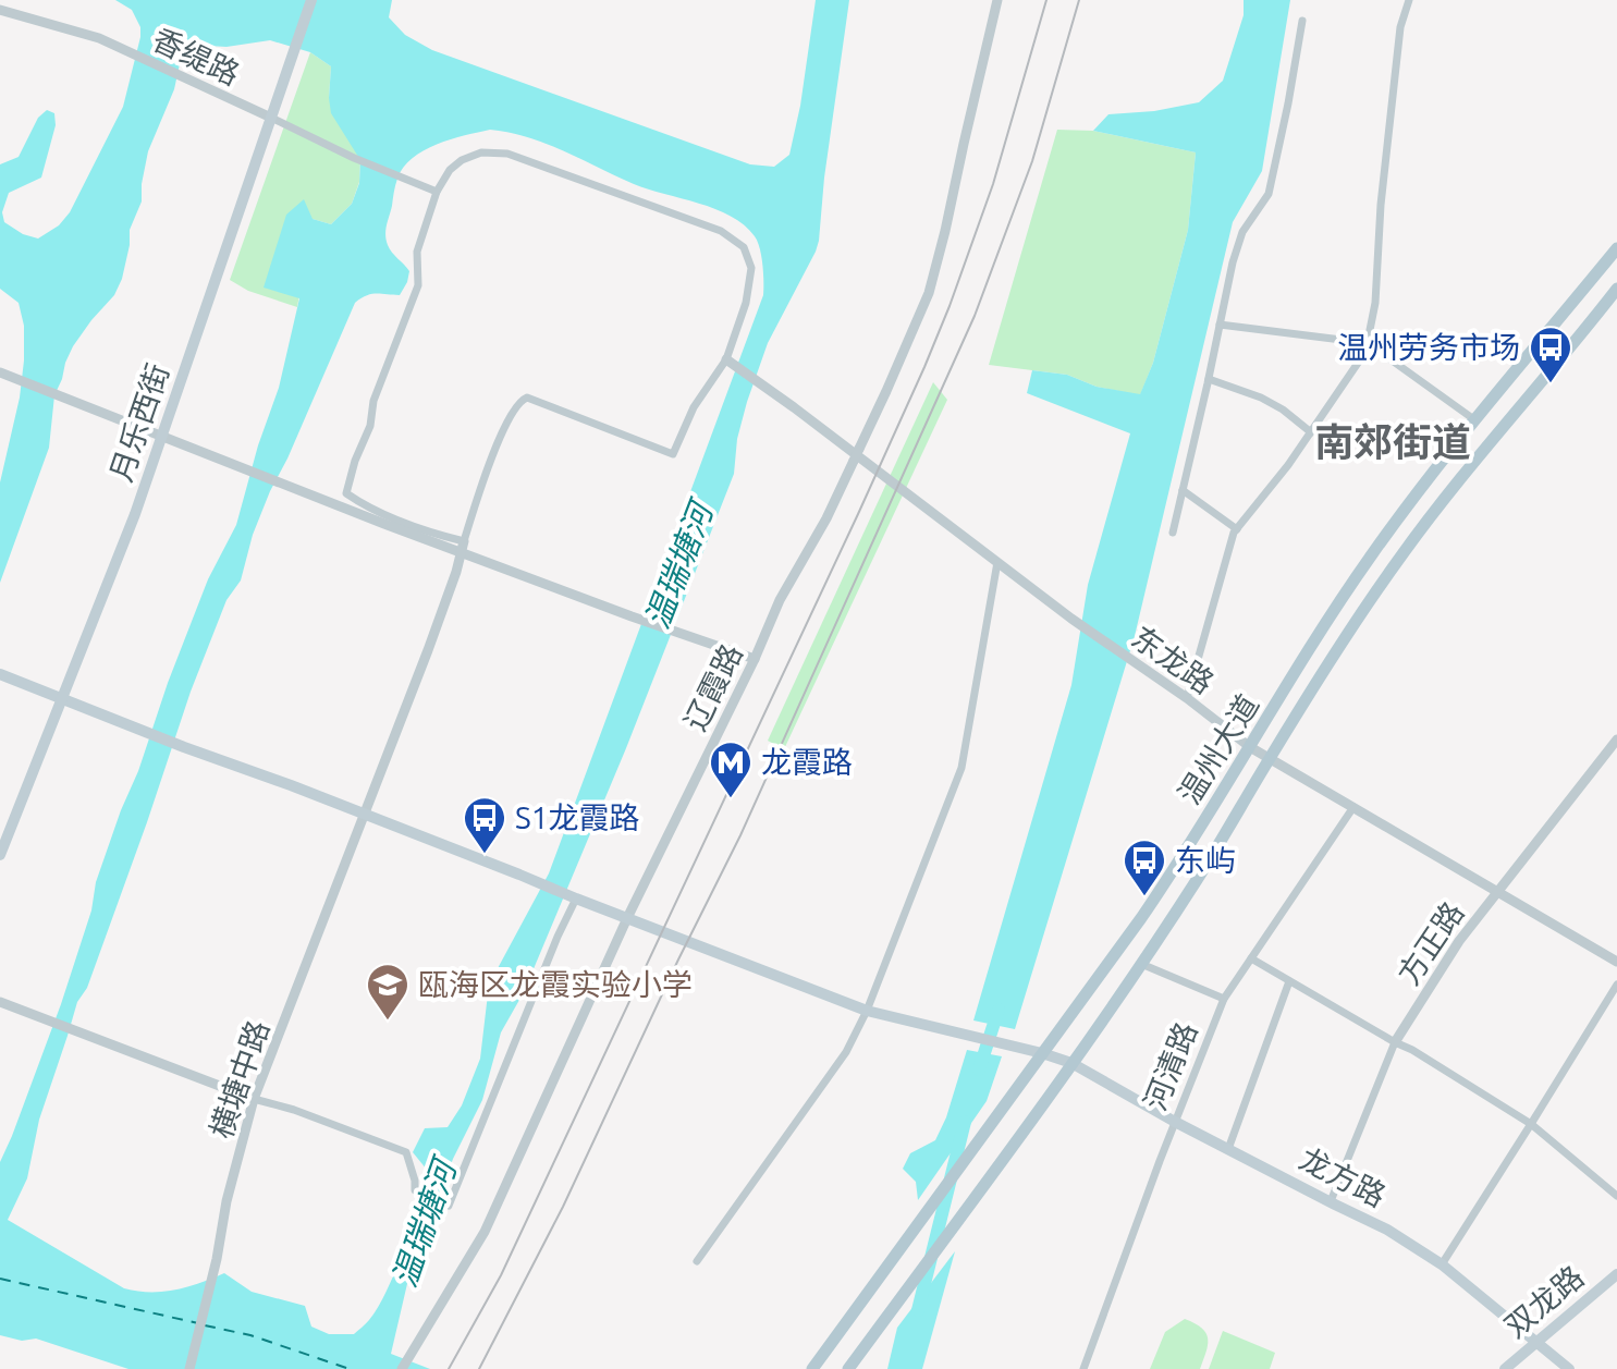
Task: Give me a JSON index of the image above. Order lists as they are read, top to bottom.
{
  "streets": {
    "main road": [
      "月乐西街",
      "温州大道",
      "龙方路",
      "双龙路"
    ],
    "street": [
      "香缇路",
      "东龙路",
      "辽霞路",
      "方正路",
      "河清路",
      "横塘中路"
    ]
  },
  "crossings": [
    ["香缇路", "月乐西街"],
    ["东龙路", "温州大道"],
    ["东龙路", "方正路"],
    ["东龙路", "河清路"],
    ["温州大道", "龙方路"],
    ["方正路", "龙方路"],
    ["河清路", "龙方路"],
    ["龙方路", "双龙路"]
  ],
  "districts": ["南郊街道"],
  "water": ["温瑞塘河"],
  "places": {
    "bus stop": ["温州劳务市场", "S1龙霞路", "东屿"],
    "metro station": ["龙霞路"],
    "school or university": ["瓯海区龙霞实验小学"]
  }
}
